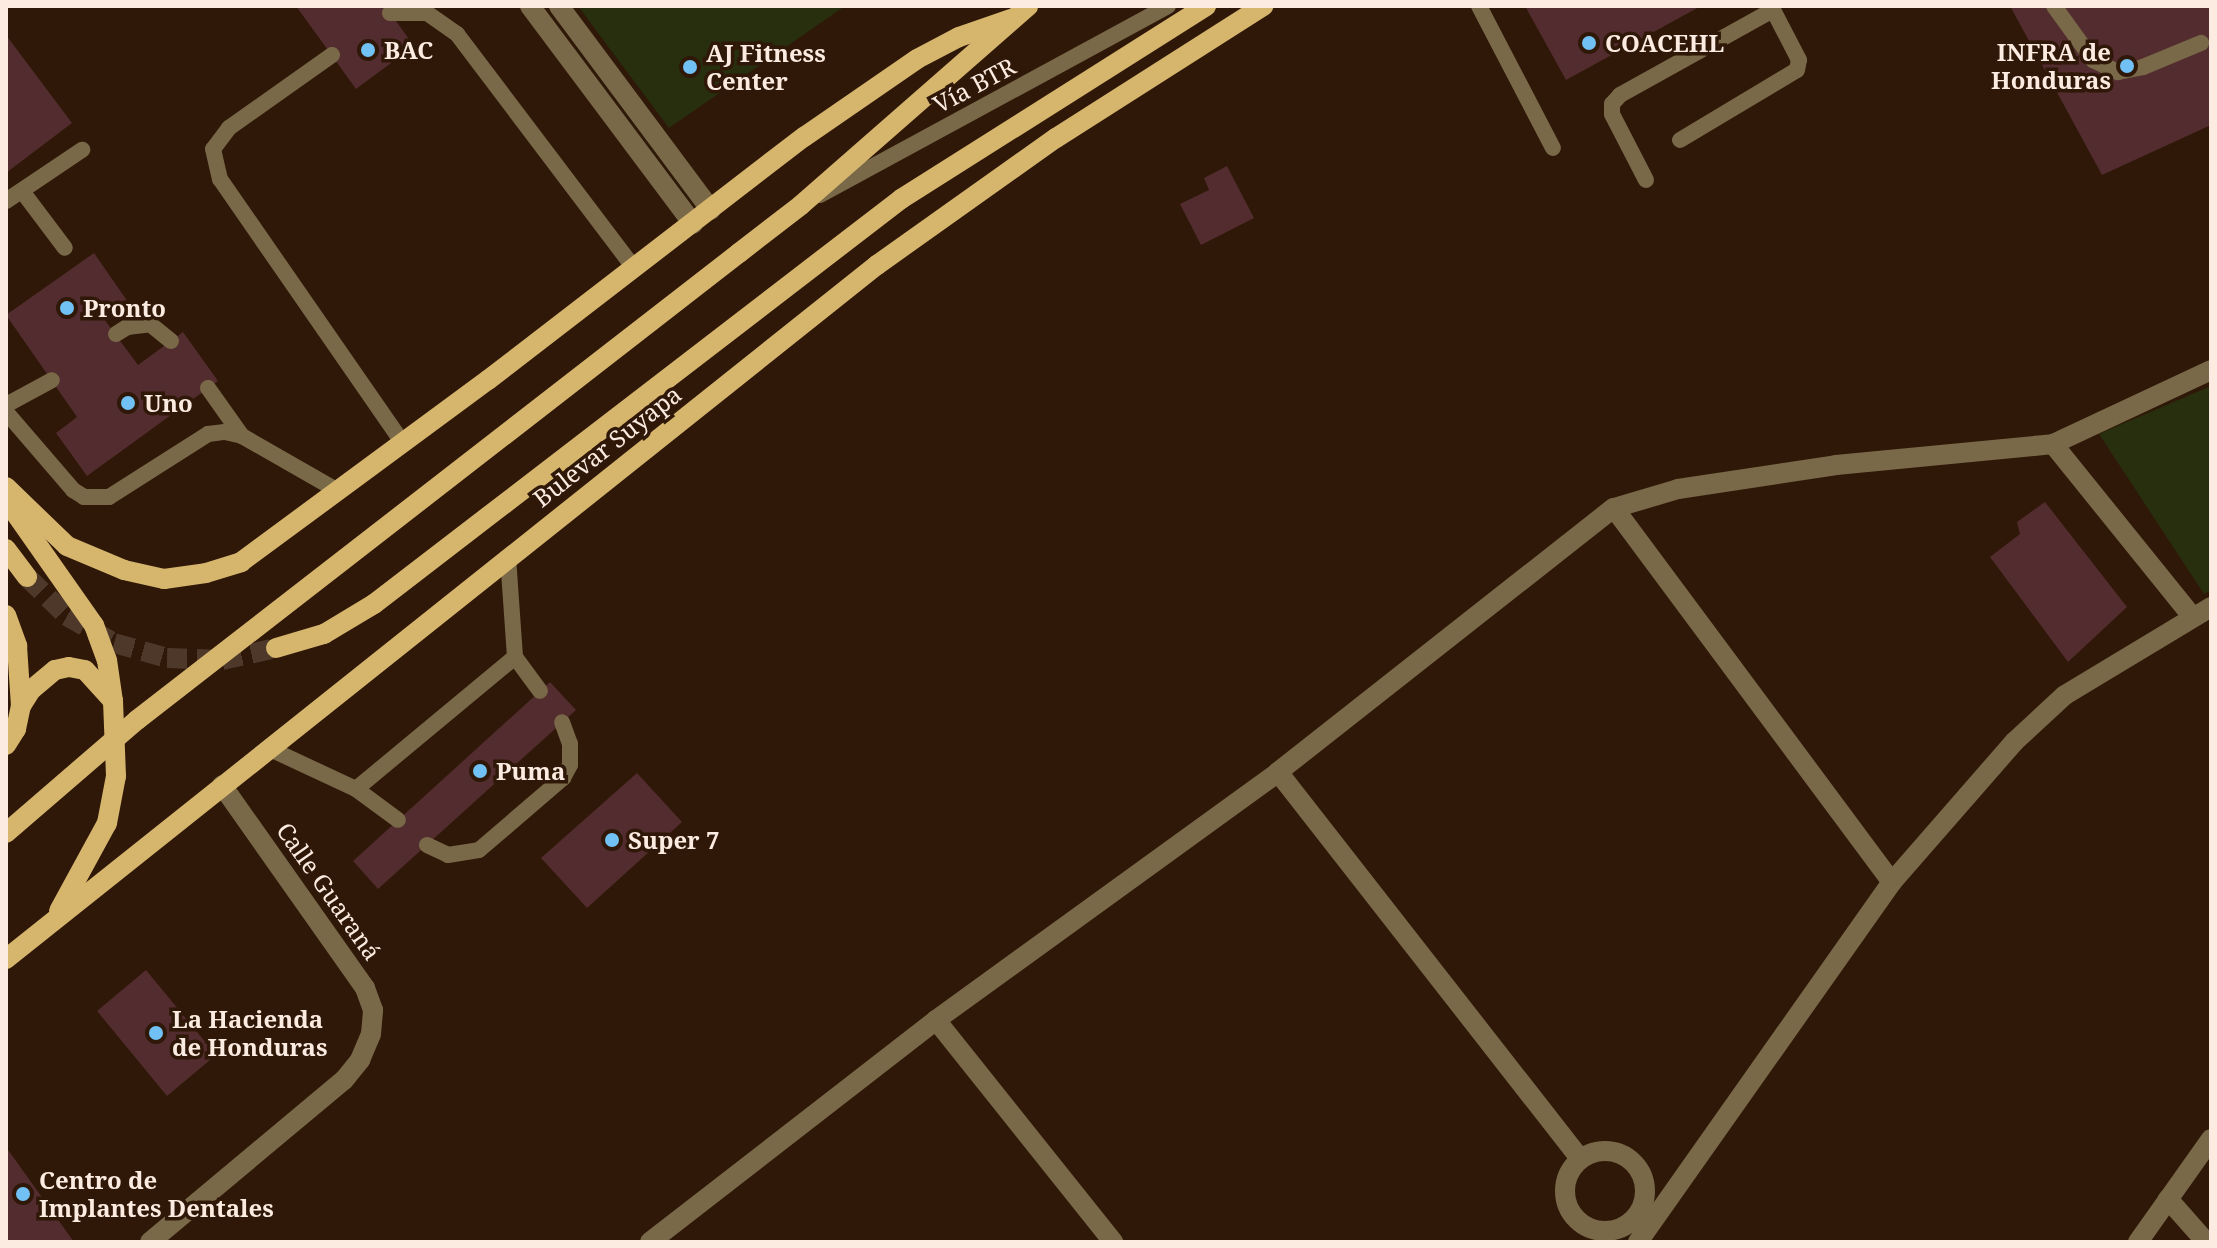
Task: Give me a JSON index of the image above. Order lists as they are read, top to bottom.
{
  "streets": {
    "main road": ["Bulevar Suyapa"],
    "street": ["Calle Guaraná"],
    "lane": ["Vía BTR"]
  },
  "crossings": [
    ["Bulevar Suyapa", "Calle Guaraná"]
  ],
  "places": [
    "COACEHL",
    "BAC",
    "INFRA de Honduras",
    "AJ Fitness Center",
    "Pronto",
    "Uno",
    "Puma",
    "Super 7",
    "La Hacienda de Honduras",
    "Centro de Implantes Dentales"
  ]
}
